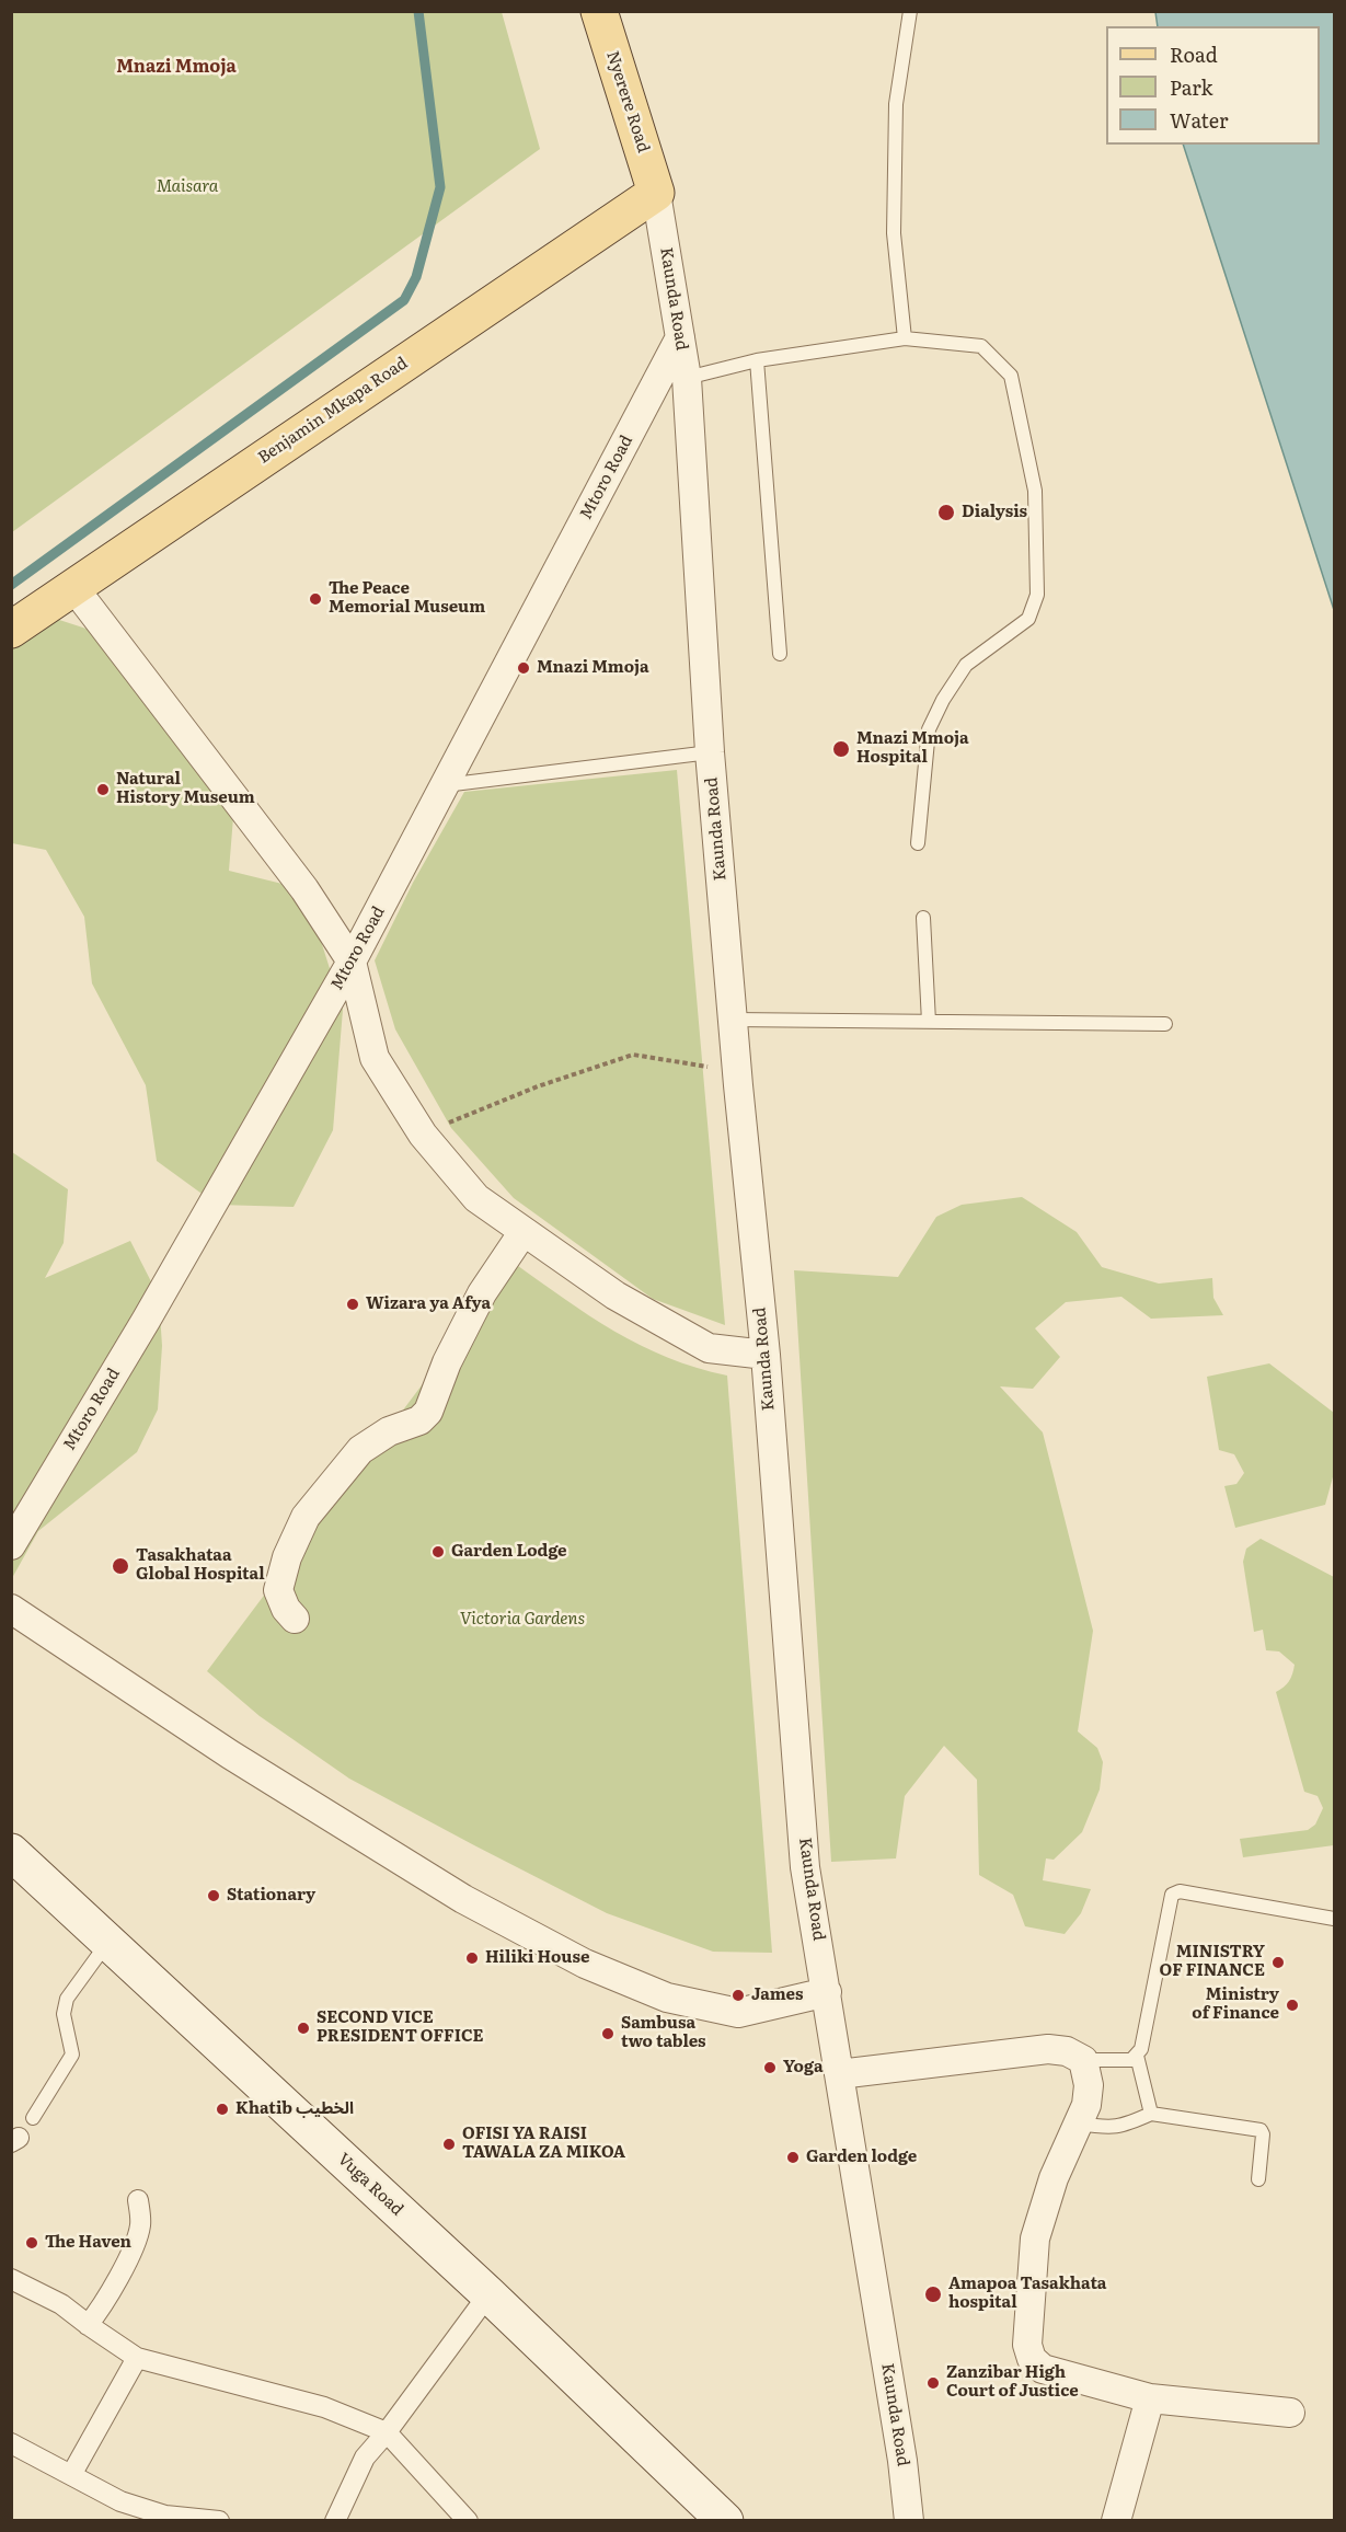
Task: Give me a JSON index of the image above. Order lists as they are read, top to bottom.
{
  "streets": {
    "main road": ["Nyerere Road", "Benjamin Mkapa Road", "Vuga Road"],
    "street": ["Kaunda Road", "Mtoro Road"]
  },
  "crossings": [
    ["Nyerere Road", "Kaunda Road"],
    ["Nyerere Road", "Benjamin Mkapa Road"],
    ["Kaunda Road", "Benjamin Mkapa Road"],
    ["Kaunda Road", "Mtoro Road"]
  ],
  "districts": ["Mnazi Mmoja"],
  "parks": ["Maisara", "Victoria Gardens"],
  "places": [
    "Dialysis",
    "The Peace Memorial Museum",
    "Mnazi Mmoja",
    "Mnazi Mmoja Hospital",
    "Natural History Museum",
    "Wizara ya Afya",
    "Garden Lodge",
    "Tasakhataa Global Hospital",
    "Stationary",
    "Hiliki House",
    "MINISTRY OF FINANCE",
    "James",
    "Ministry of Finance",
    "SECOND VICE PRESIDENT OFFICE",
    "Sambusa two tables",
    "Yoga",
    "Khatib الخطيب",
    "OFISI YA RAISI TAWALA ZA MIKOA",
    "Garden lodge",
    "The Haven",
    "Amapoa Tasakhata hospital",
    "Zanzibar High Court of Justice"
  ],
  "legend": ["Road", "Park", "Water"]
}
